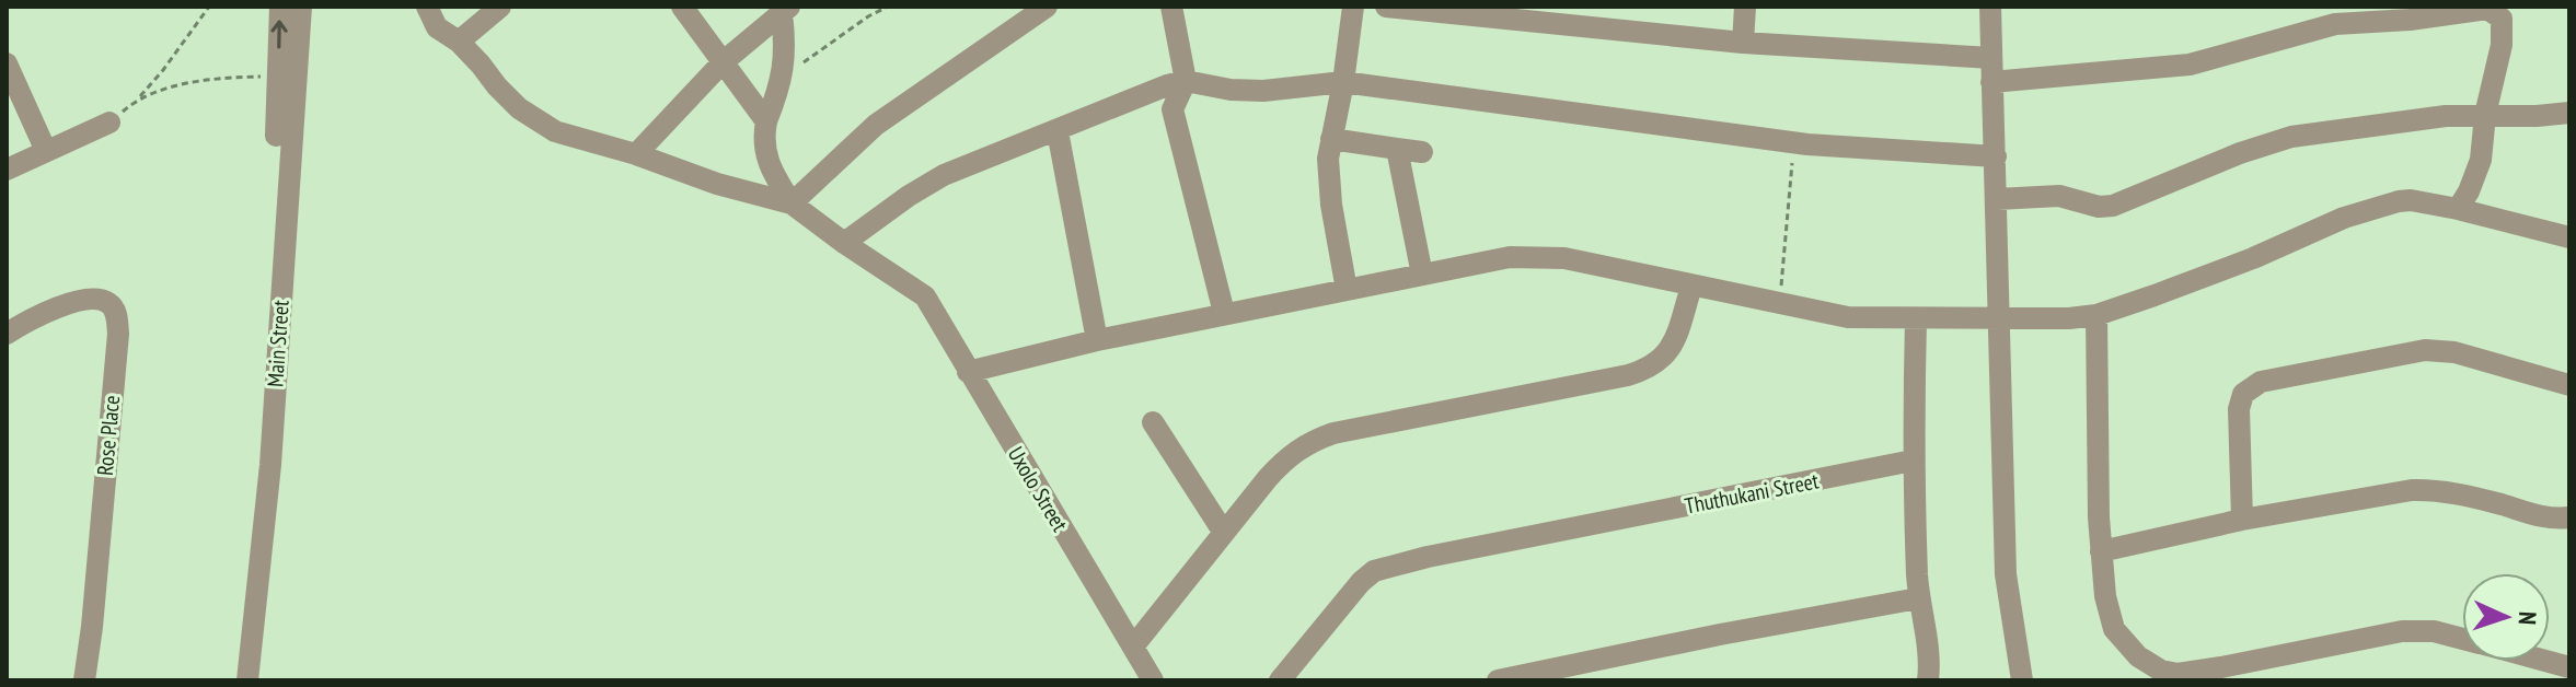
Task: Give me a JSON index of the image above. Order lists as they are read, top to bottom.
{
  "streets": {
    "street": [
      "Main Street",
      "Rose Place",
      "Uxolo Street",
      "Thuthukani Street"
    ]
  },
  "north": "right"
}
